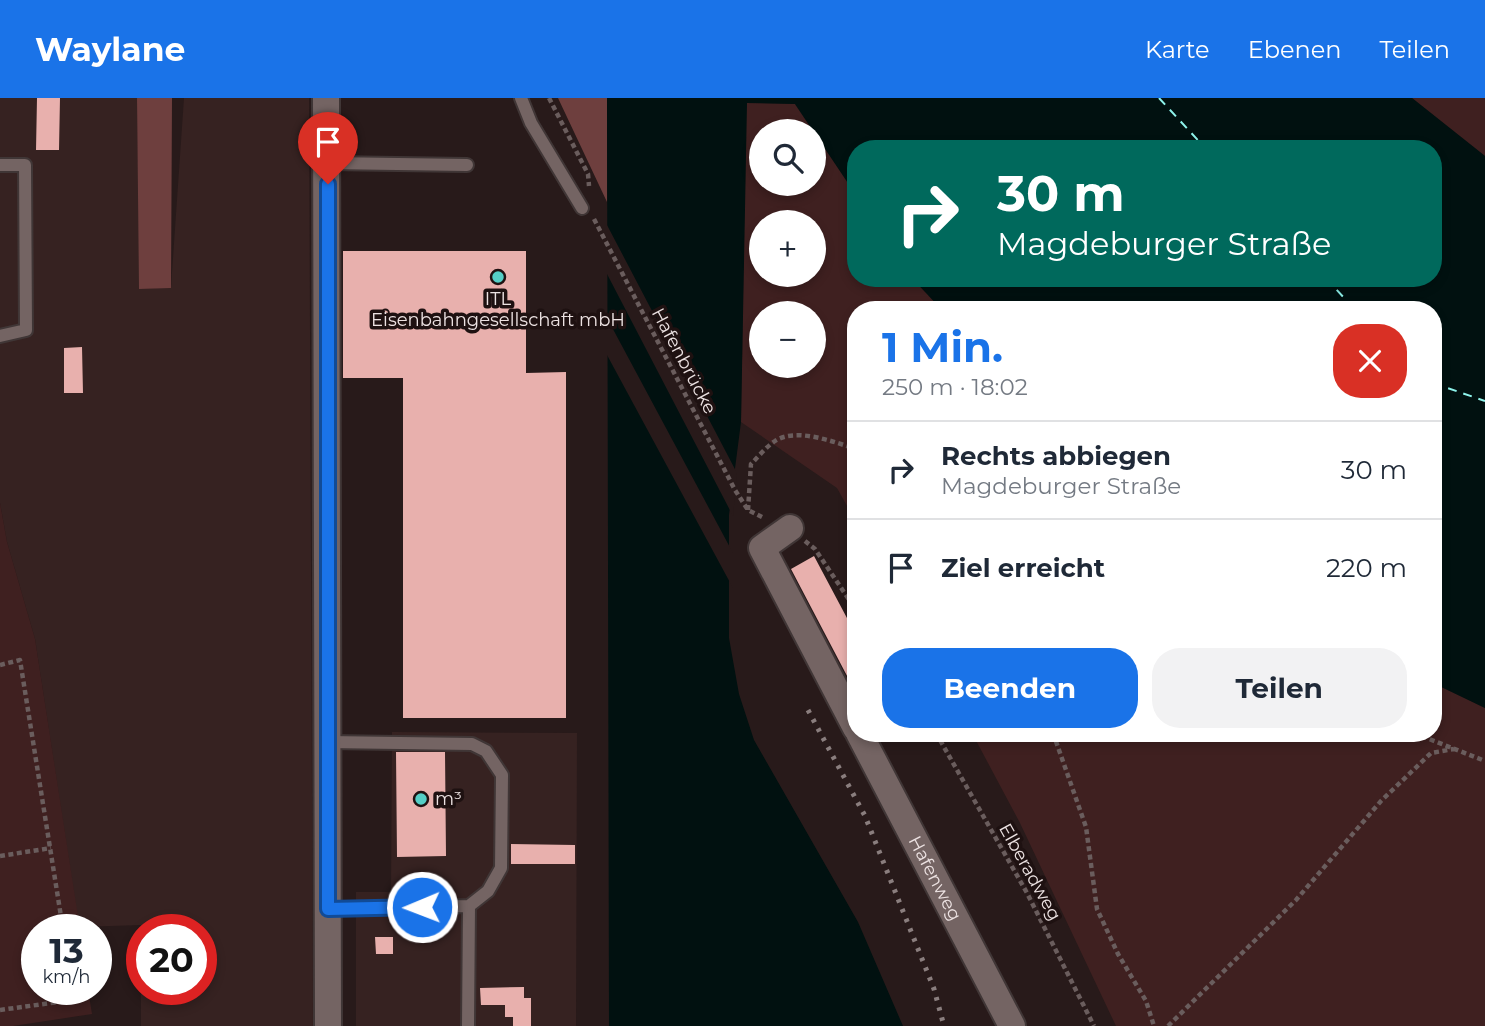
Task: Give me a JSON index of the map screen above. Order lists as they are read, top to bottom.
{
  "streets": {
    "street": ["Hafenweg"],
    "path": ["Hafenbrücke", "Elberadweg"]
  },
  "places": ["ITL Eisenbahngesellschaft mbH", "m³"],
  "page": {
    "header": "Waylane",
    "nav": ["Karte", "Ebenen", "Teilen"],
    "map_buttons": ["+", "−"],
    "turn": ["30 m", "Magdeburger Straße"],
    "heading": ["1 Min.", "250 m · 18:02"],
    "list": [
      {
        "name": "Rechts abbiegen",
        "note": "Magdeburger Straße",
        "value": "30 m"
      },
      {
        "name": "Ziel erreicht",
        "value": "220 m"
      }
    ],
    "buttons": ["Beenden", "Teilen"],
    "speed": "13 km/h",
    "limit": "20"
  }
}
